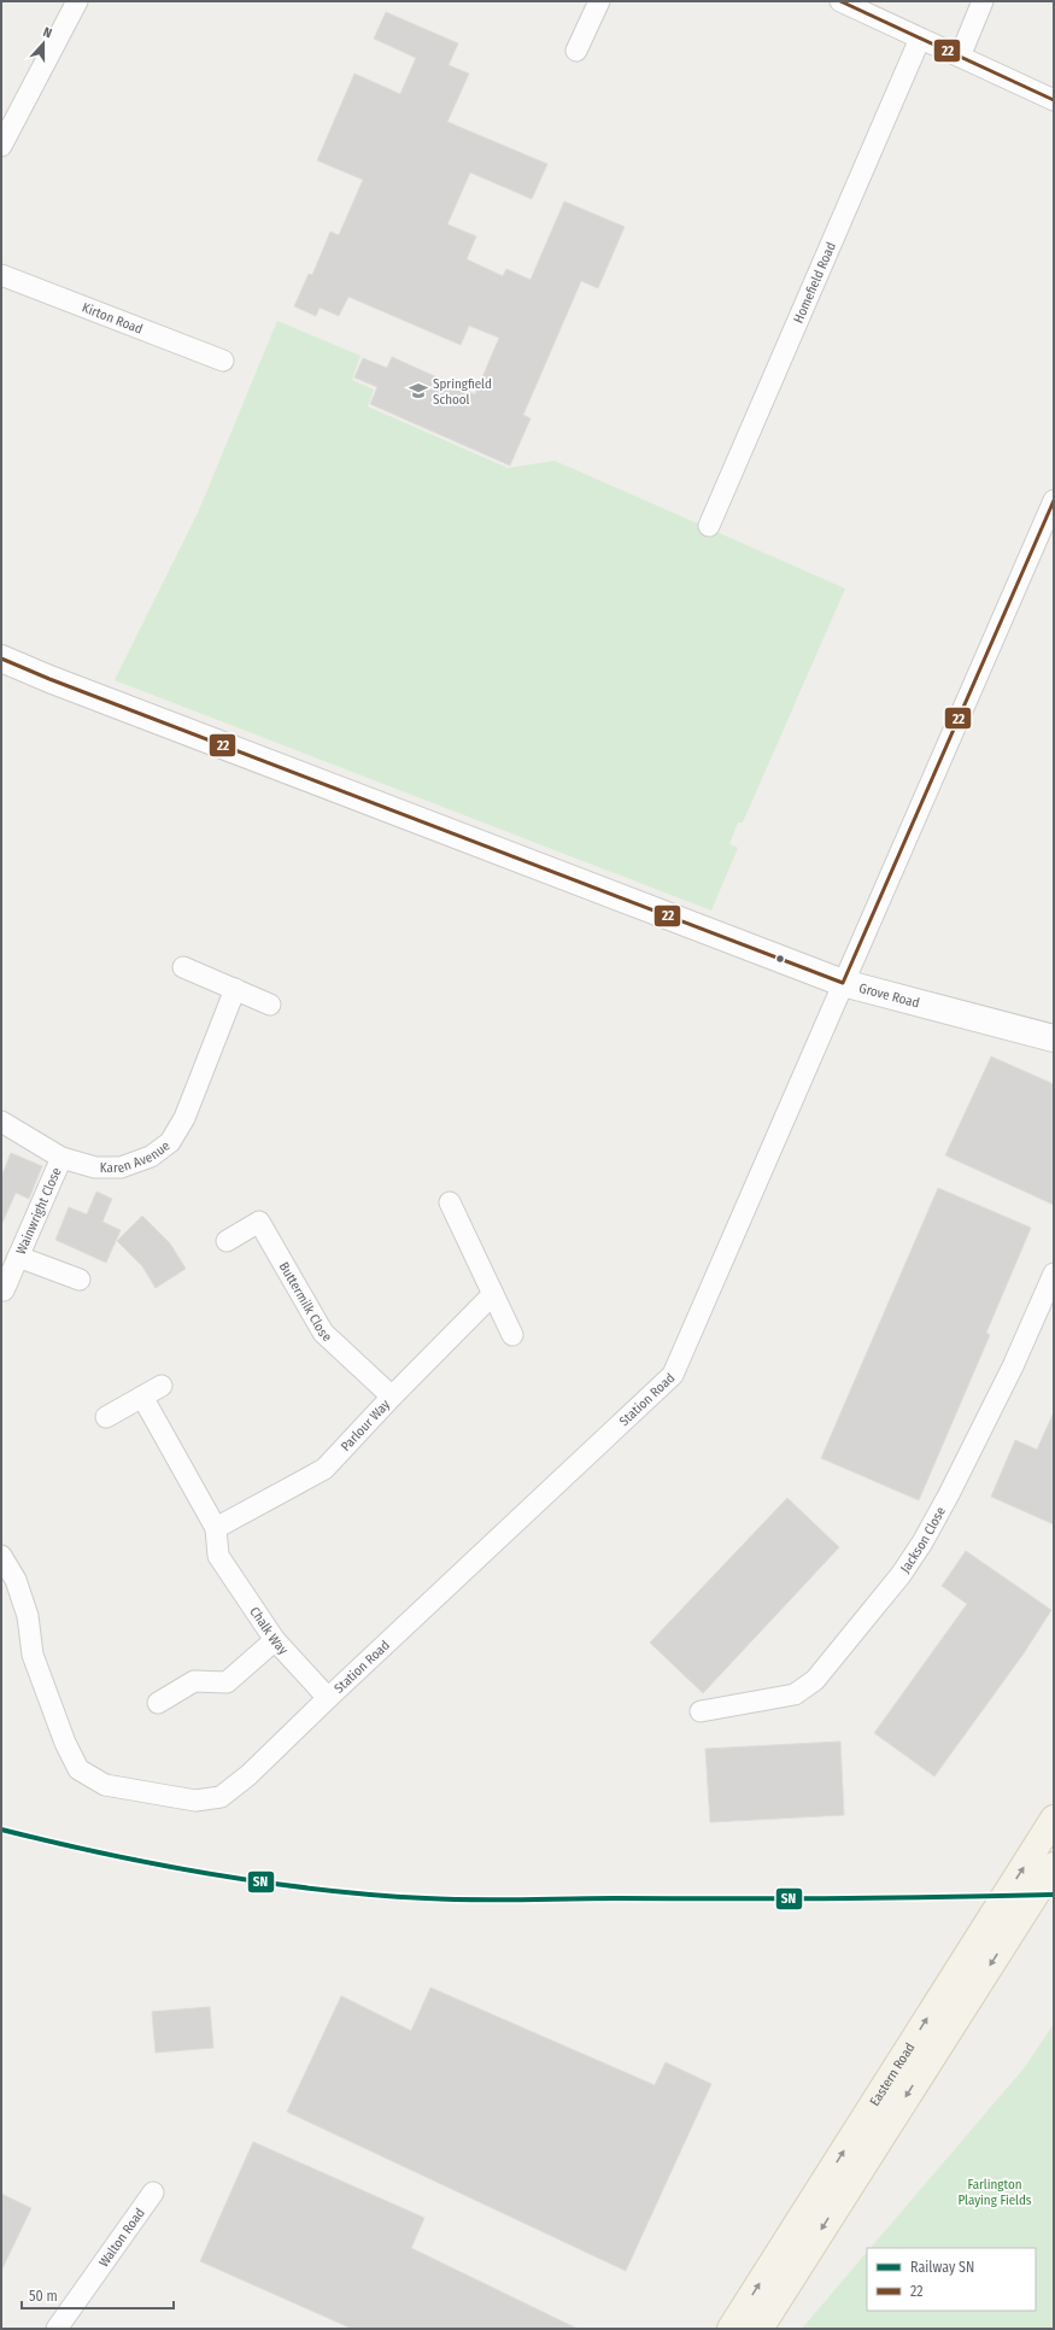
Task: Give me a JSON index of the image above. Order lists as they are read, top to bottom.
{
  "streets": {
    "main road": ["Eastern Road"],
    "street": [
      "Homefield Road",
      "Kirton Road",
      "Grove Road",
      "Karen Avenue",
      "Wainwright Close",
      "Buttermilk Close",
      "Station Road",
      "Parlour Way",
      "Jackson Close",
      "Chalk Way",
      "Walton Road"
    ]
  },
  "crossings": [
    ["Grove Road", "Station Road"],
    ["Karen Avenue", "Wainwright Close"],
    ["Buttermilk Close", "Parlour Way"],
    ["Station Road", "Chalk Way"],
    ["Parlour Way", "Chalk Way"]
  ],
  "parks": ["Farlington Playing Fields"],
  "places": {
    "school or university": ["Springfield School"]
  },
  "lines": ["transit line 22", "rail line SN"],
  "legend": ["Railway SN", "22"],
  "scale_bar": "50 m",
  "north": "top"
}
